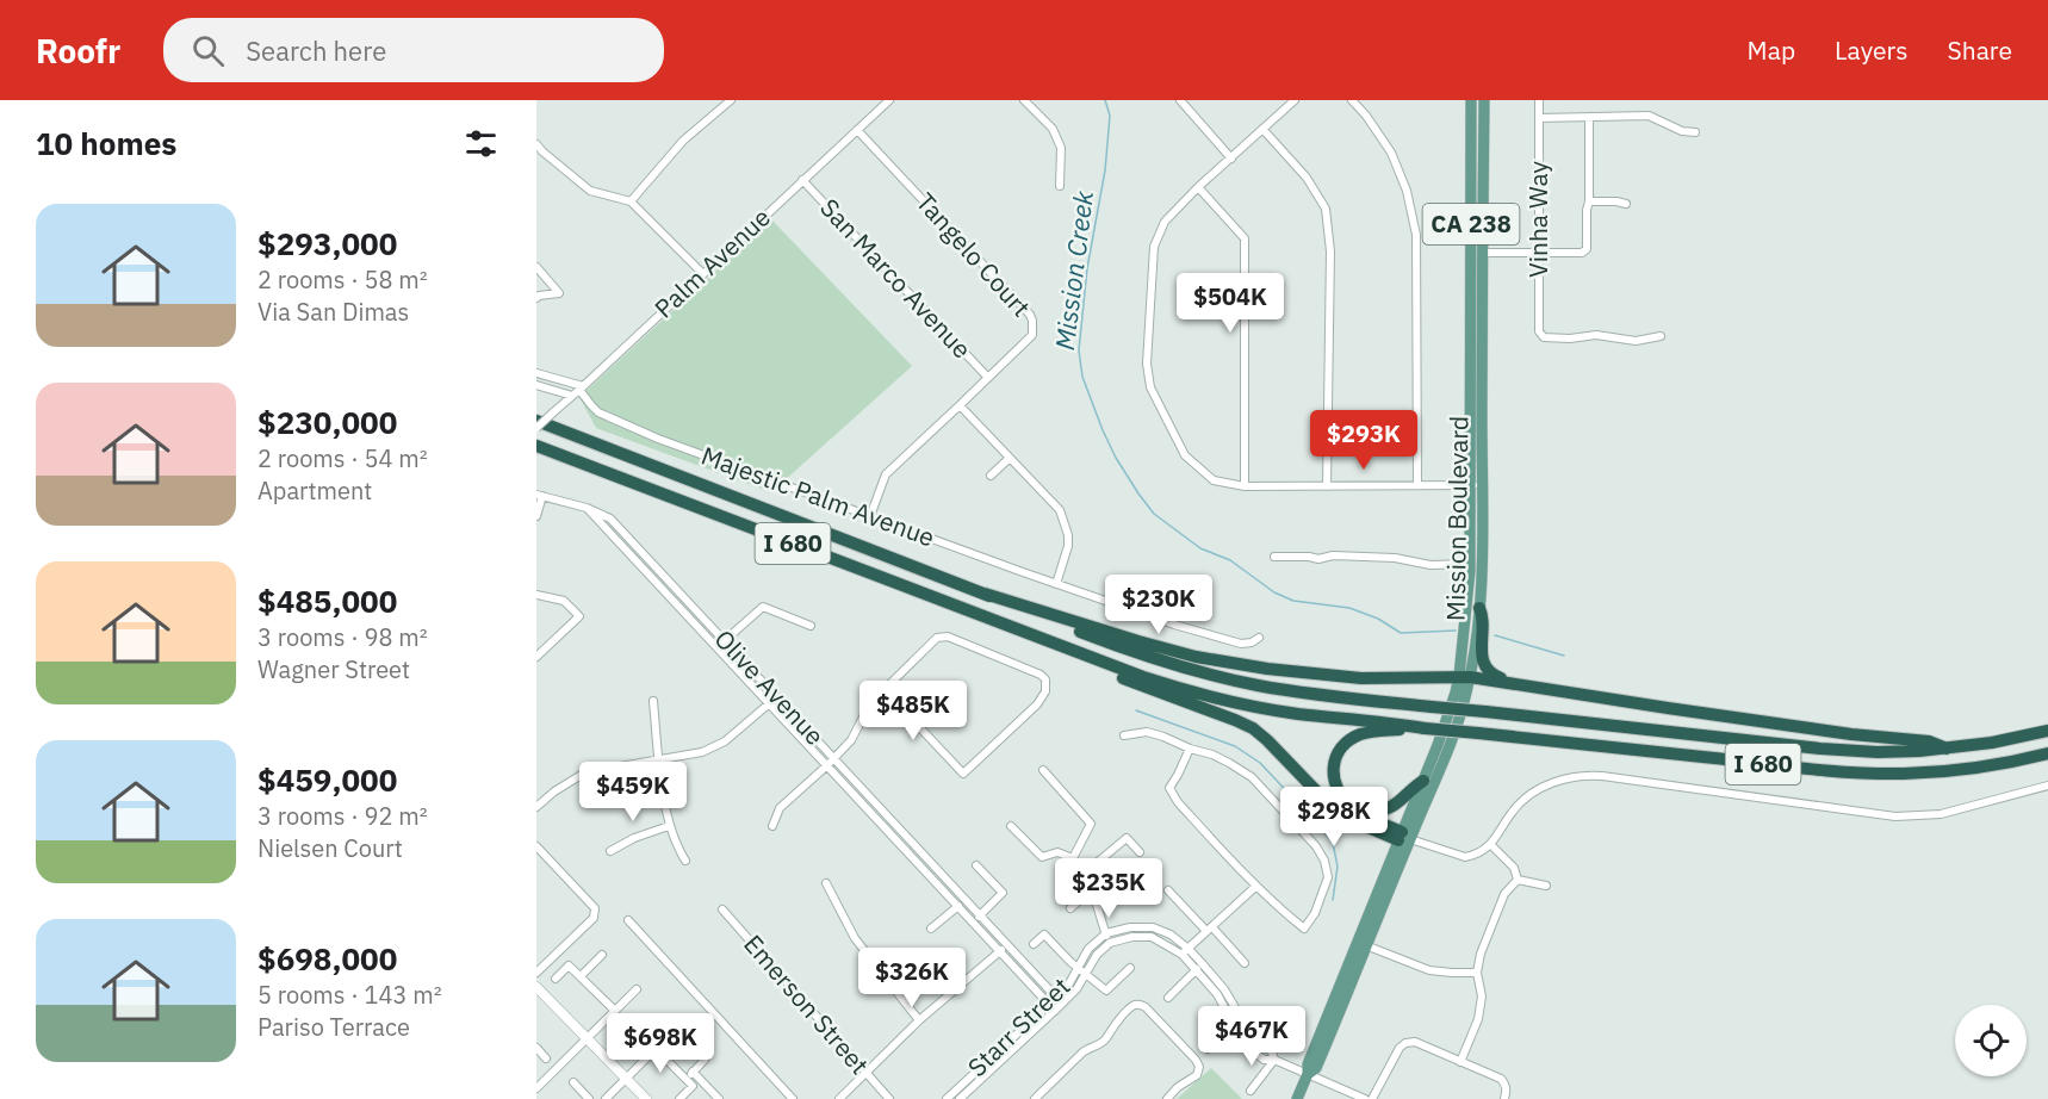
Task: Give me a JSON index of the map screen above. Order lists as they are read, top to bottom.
{
  "streets": {
    "highway": ["I 680"],
    "main road": ["CA 238", "Mission Boulevard"],
    "street": [
      "Vinha Way",
      "Tangelo Court",
      "Palm Avenue",
      "San Marco Avenue",
      "Majestic Palm Avenue",
      "Olive Avenue",
      "Emerson Street",
      "Starr Street"
    ]
  },
  "crossings": [
    ["Tangelo Court", "Palm Avenue"],
    ["Tangelo Court", "San Marco Avenue"],
    ["Tangelo Court", "Majestic Palm Avenue"],
    ["Palm Avenue", "San Marco Avenue"],
    ["Palm Avenue", "Majestic Palm Avenue"],
    ["Olive Avenue", "Starr Street"]
  ],
  "water": ["Mission Creek"],
  "page": {
    "header": "Roofr",
    "search": "Search here",
    "nav": ["Map", "Layers", "Share"],
    "heading": "10 homes",
    "list": [
      {
        "name": "$293,000",
        "note": "2 rooms · 58 m² · Via San Dimas"
      },
      {
        "name": "$230,000",
        "note": "2 rooms · 54 m² · Apartment"
      },
      {
        "name": "$485,000",
        "note": "3 rooms · 98 m² · Wagner Street"
      },
      {
        "name": "$459,000",
        "note": "3 rooms · 92 m² · Nielsen Court"
      },
      {
        "name": "$698,000",
        "note": "5 rooms · 143 m² · Pariso Terrace"
      }
    ],
    "price": [
      "$504K",
      "$293K",
      "$230K",
      "$485K",
      "$459K",
      "$298K",
      "$235K",
      "$326K",
      "$467K",
      "$698K"
    ]
  }
}
